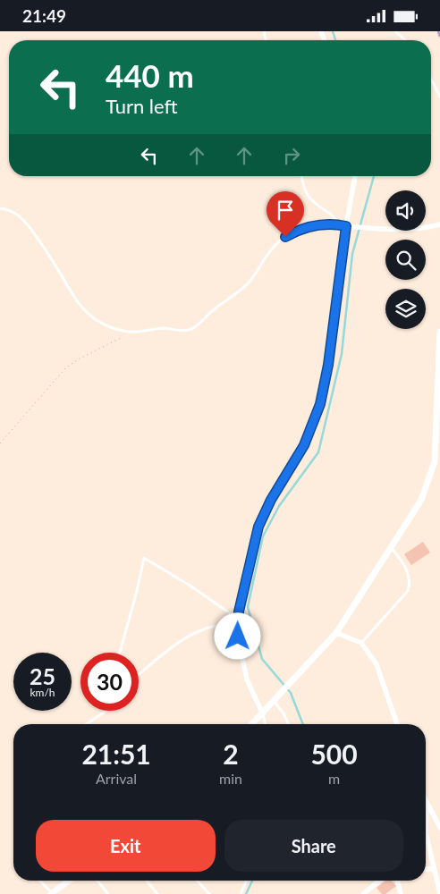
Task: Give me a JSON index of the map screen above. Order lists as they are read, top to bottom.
{
  "page": {
    "status": "21:49",
    "turn": ["440 m", "Turn left"],
    "speed": "25 km/h",
    "limit": "30",
    "eta": [
      "21:51",
      "Arrival",
      "2",
      "min",
      "500",
      "m"
    ],
    "buttons": ["Exit", "Share"]
  }
}
